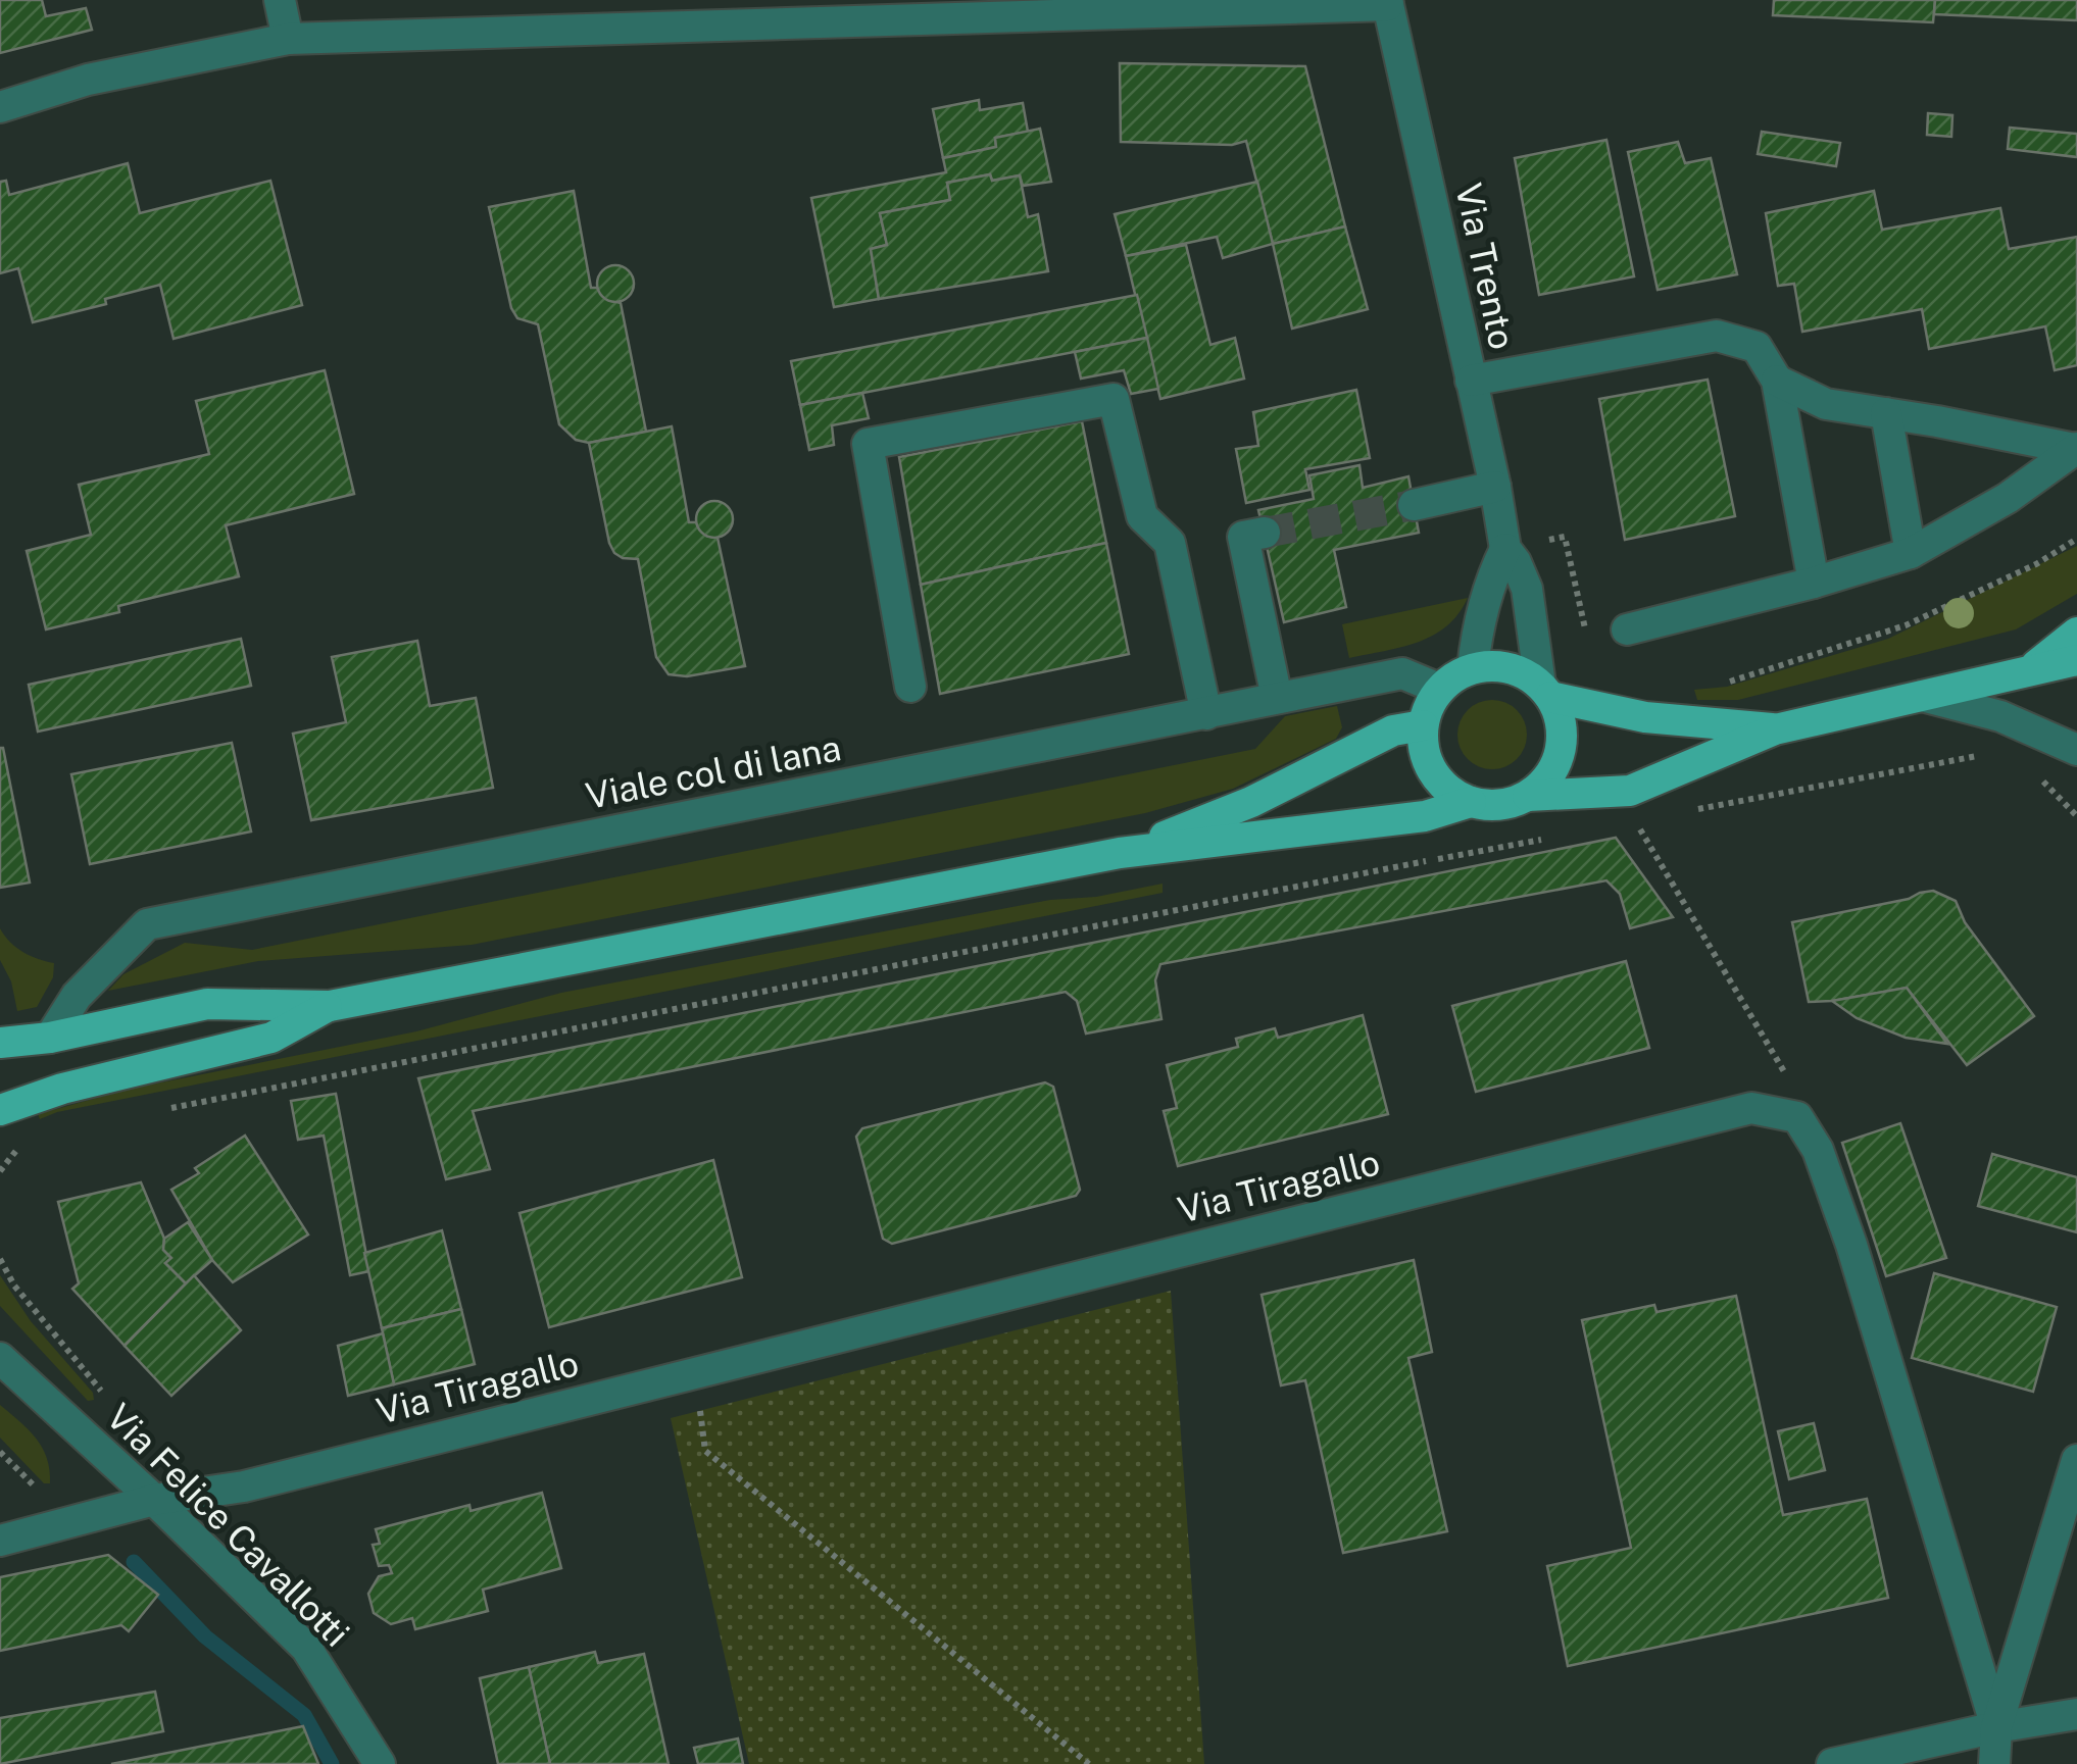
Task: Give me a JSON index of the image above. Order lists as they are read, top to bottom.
{
  "streets": {
    "street": [
      "Via Trento",
      "Viale col di lana",
      "Via Tiragallo",
      "Via Felice Cavallotti"
    ]
  },
  "crossings": [
    ["Via Trento", "Viale col di lana"],
    ["Via Tiragallo", "Via Felice Cavallotti"]
  ]
}
